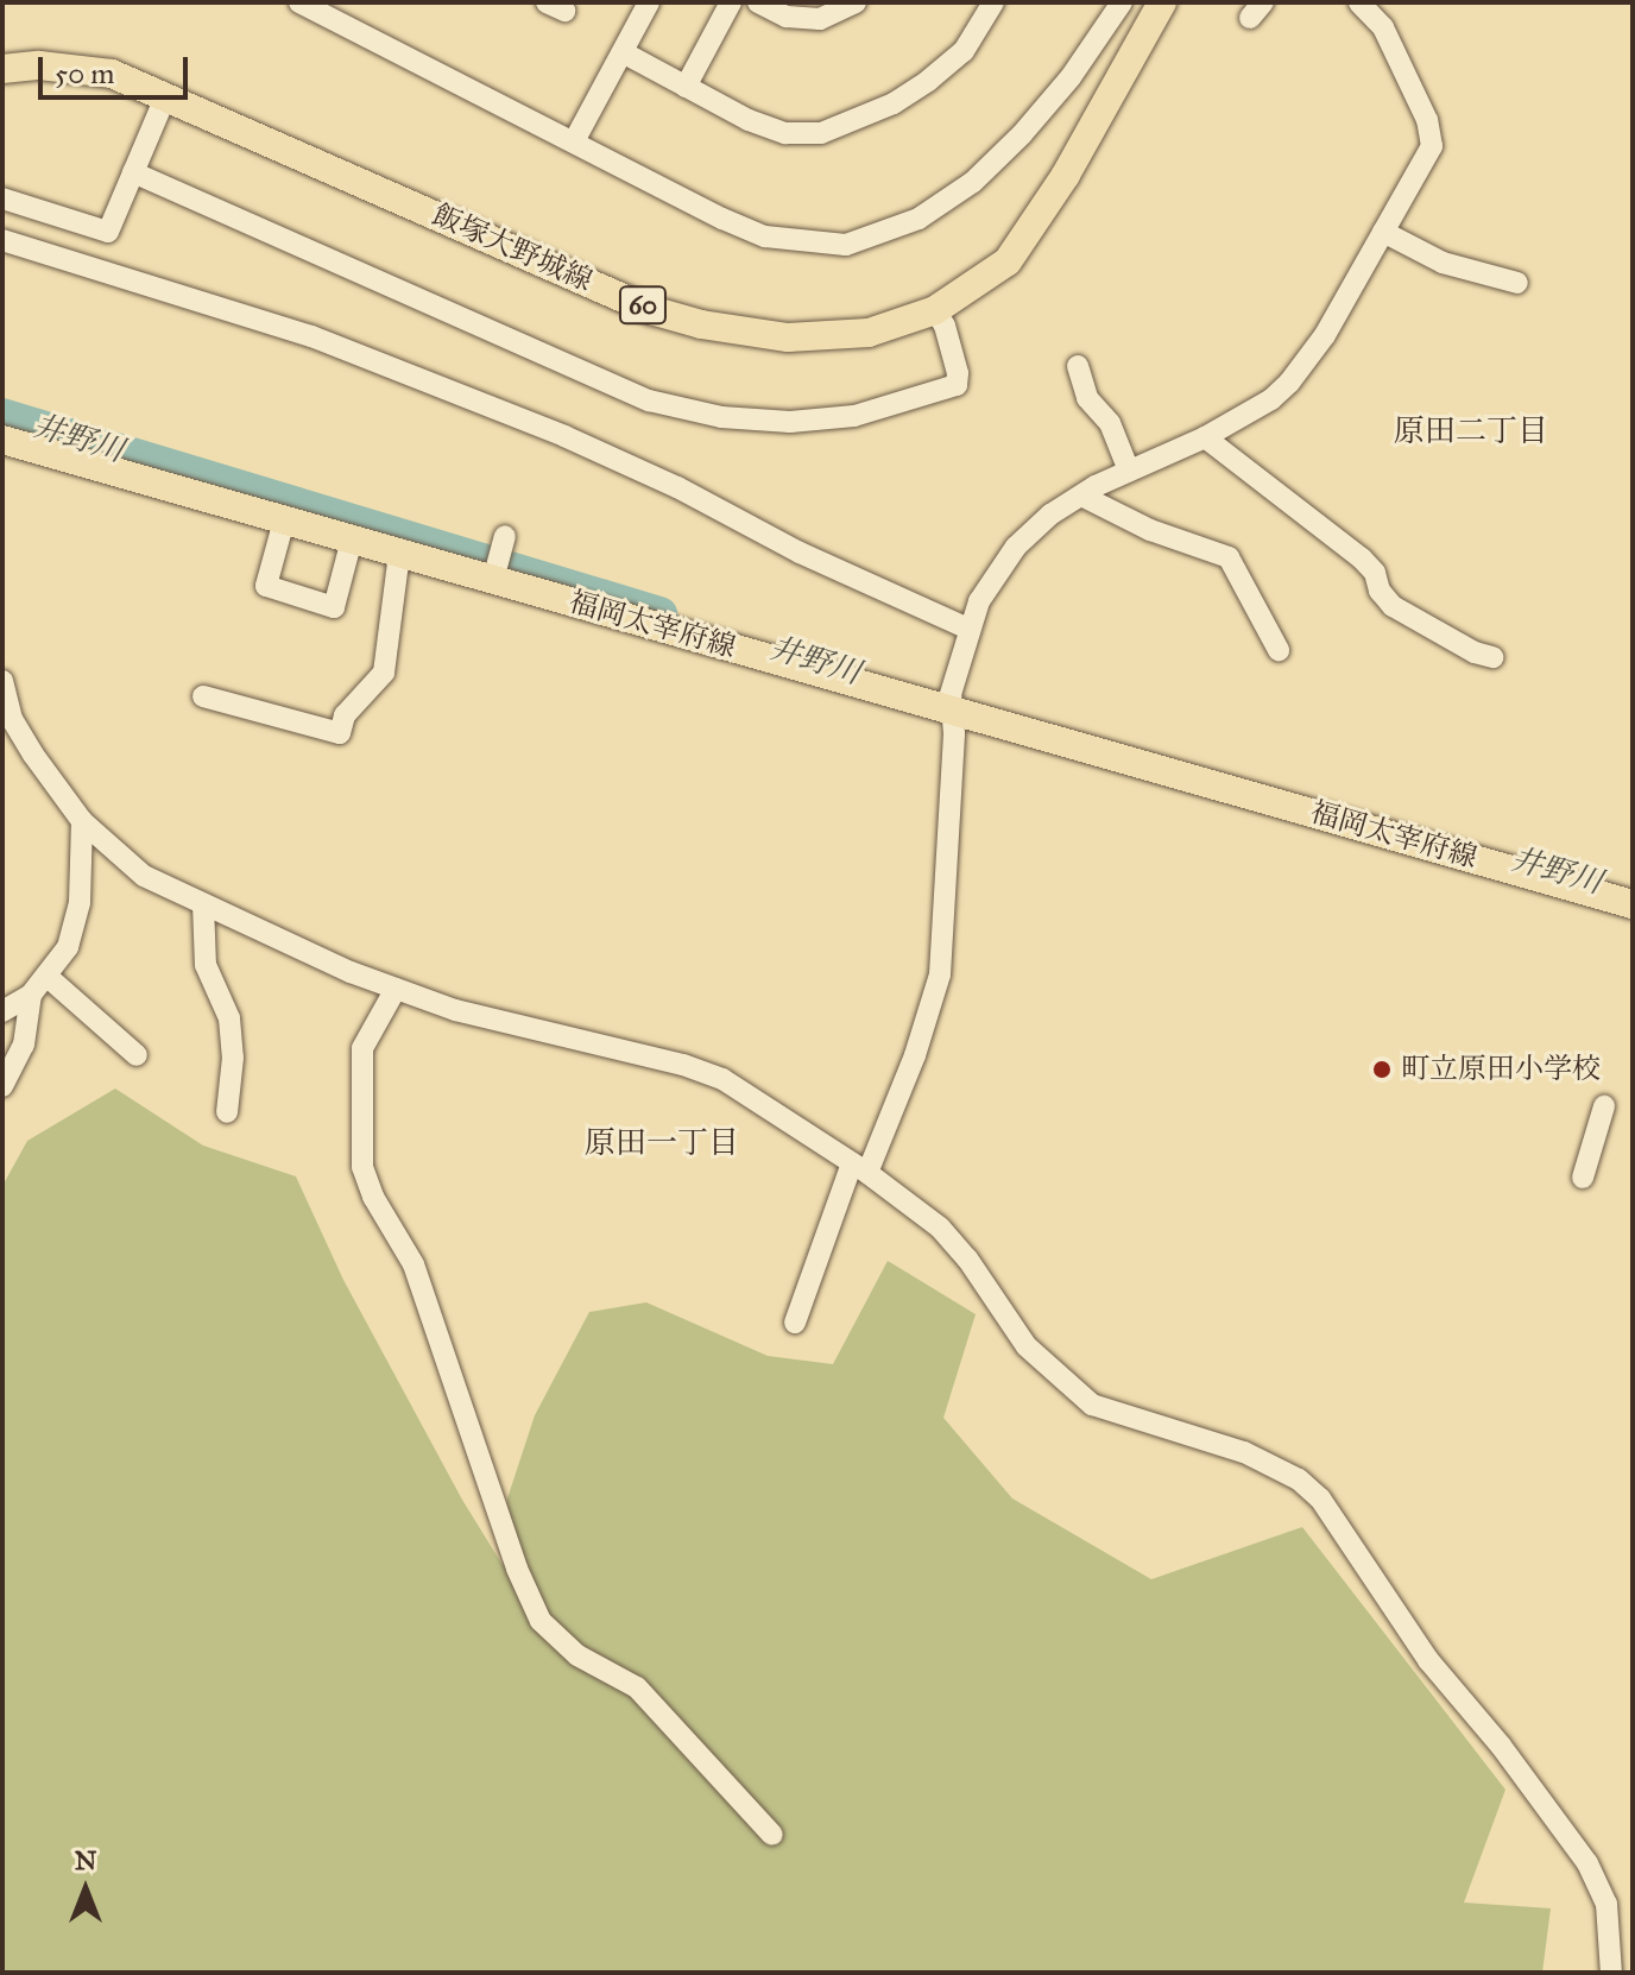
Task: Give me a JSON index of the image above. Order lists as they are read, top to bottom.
{
  "streets": {
    "main road": ["飯塚大野城線", "60", "福岡太宰府線"]
  },
  "districts": ["原田二丁目", "原田一丁目"],
  "water": ["井野川"],
  "places": ["町立原田小学校"],
  "scale_bar": "50 m",
  "north": "top"
}
